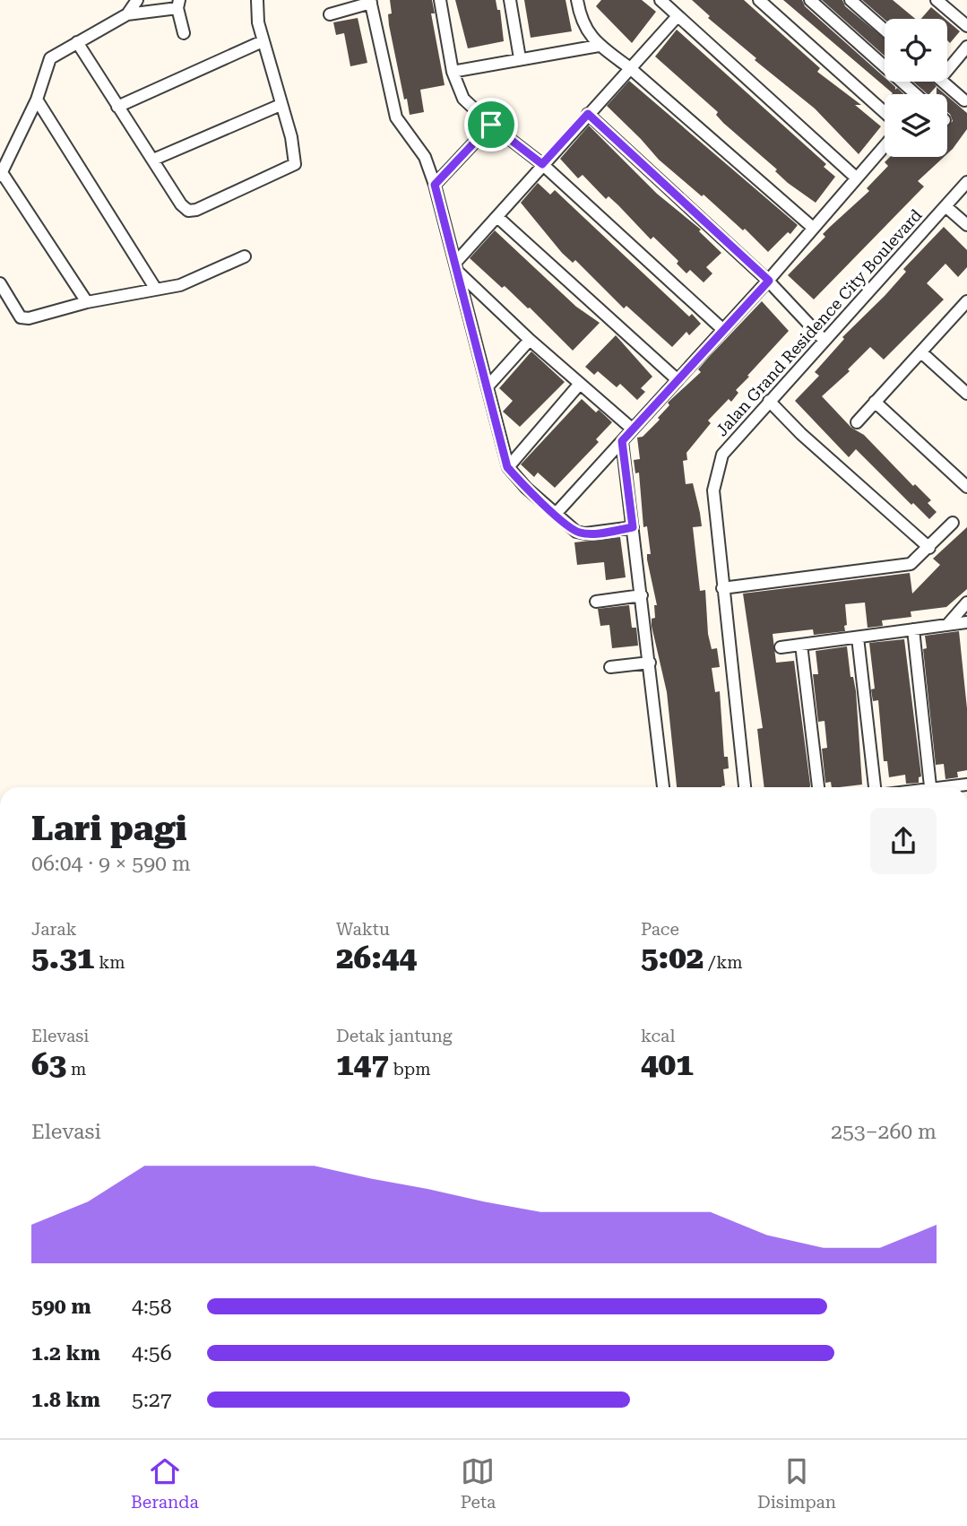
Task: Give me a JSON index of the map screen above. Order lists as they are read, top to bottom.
{
  "streets": {
    "street": ["Jalan Grand Residence City Boulevard"]
  },
  "page": {
    "heading": ["Lari pagi", "06:04 · 9 × 590 m"],
    "stats": [
      ["Jarak", "5.31 km"],
      ["Waktu", "26:44"],
      ["Pace", "5:02 /km"],
      ["Elevasi", "63 m"],
      ["Detak jantung", "147 bpm"],
      ["kcal", "401"]
    ],
    "chart": ["Elevasi", "253–260 m"],
    "list": [
      {
        "name": "590 m",
        "note": "4:58"
      },
      {
        "name": "1.2 km",
        "note": "4:56"
      },
      {
        "name": "1.8 km",
        "note": "5:27"
      }
    ],
    "tabs": ["Beranda", "Peta", "Disimpan"]
  }
}
